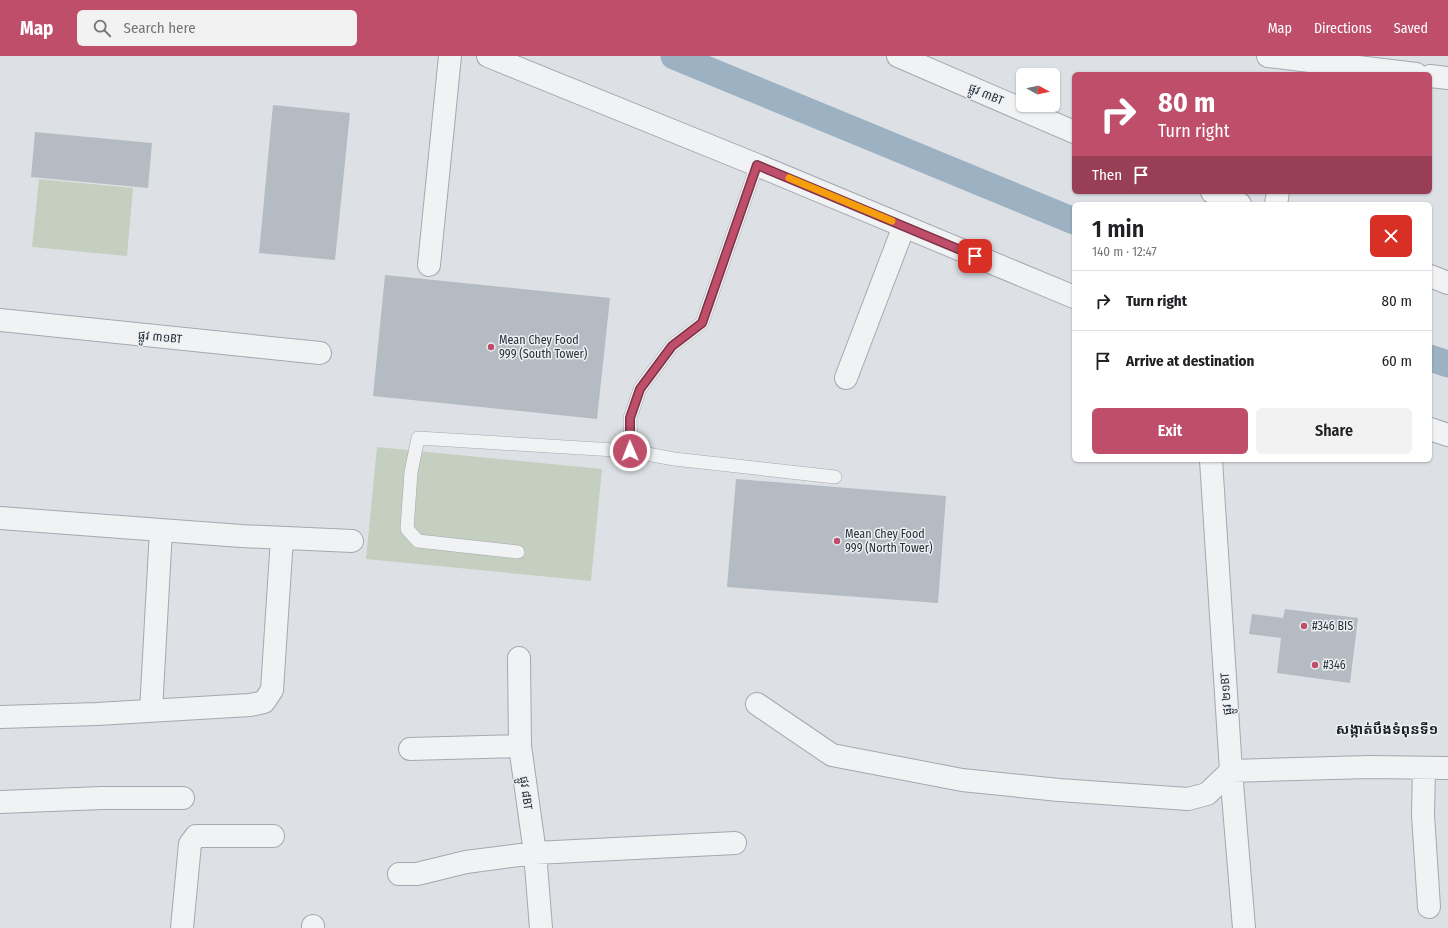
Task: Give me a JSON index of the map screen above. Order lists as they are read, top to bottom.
{
  "streets": {
    "street": [
      "ផ្លូវ ៣BT",
      "ផ្លូវ ៣១BT",
      "ផ្លូវ ២១BT",
      "ផ្លូវ ៨BT"
    ]
  },
  "districts": ["សង្កាត់បឹងទំពុនទី១"],
  "places": [
    "Mean Chey Food 999 (South Tower)",
    "Mean Chey Food 999 (North Tower)",
    "#346 BIS",
    "#346"
  ],
  "north": "right",
  "page": {
    "header": "Map",
    "search": "Search here",
    "nav": ["Map", "Directions", "Saved"],
    "turn": ["80 m", "Turn right"],
    "then": "Then",
    "heading": ["1 min", "140 m · 12:47"],
    "list": [
      {
        "name": "Turn right",
        "value": "80 m"
      },
      {
        "name": "Arrive at destination",
        "value": "60 m"
      }
    ],
    "buttons": ["Exit", "Share"]
  }
}
